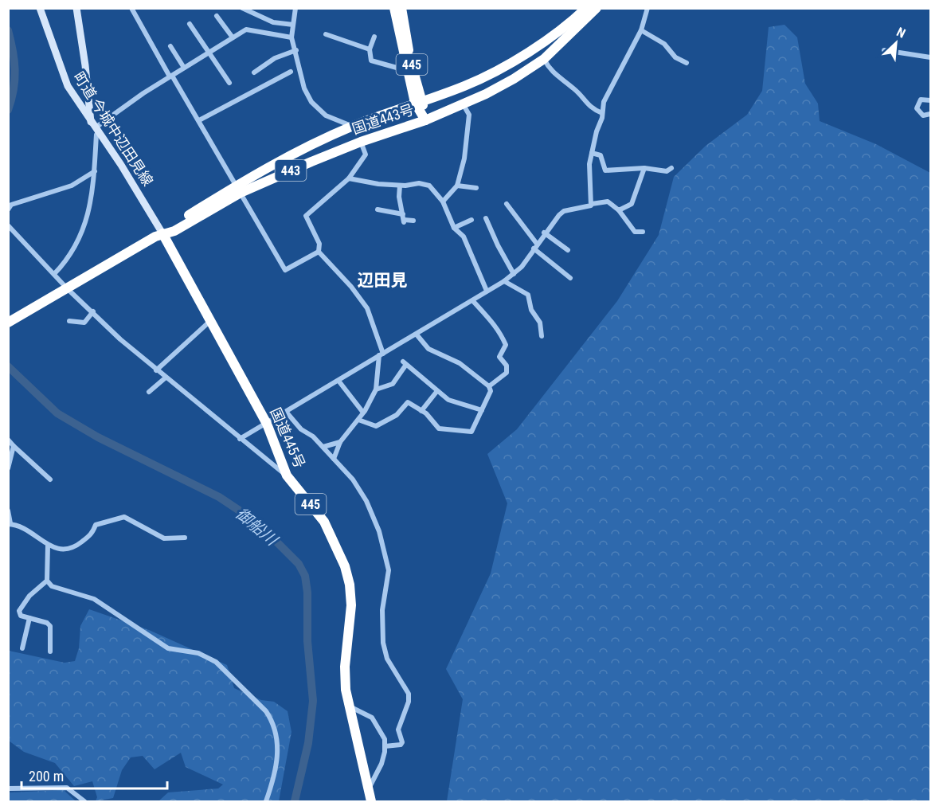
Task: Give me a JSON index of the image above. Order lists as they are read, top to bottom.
{
  "streets": {
    "highway": [
      "445",
      "国道443号",
      "443",
      "国道445号"
    ],
    "street": ["町道 今城中辺田見線"]
  },
  "crossings": [
    ["445", "国道443号"],
    ["国道443号", "町道 今城中辺田見線"],
    ["国道443号", "国道445号"],
    ["町道 今城中辺田見線", "国道445号"]
  ],
  "districts": ["辺田見"],
  "water": ["御船川"],
  "scale_bar": "200 m",
  "north": "top right"
}
